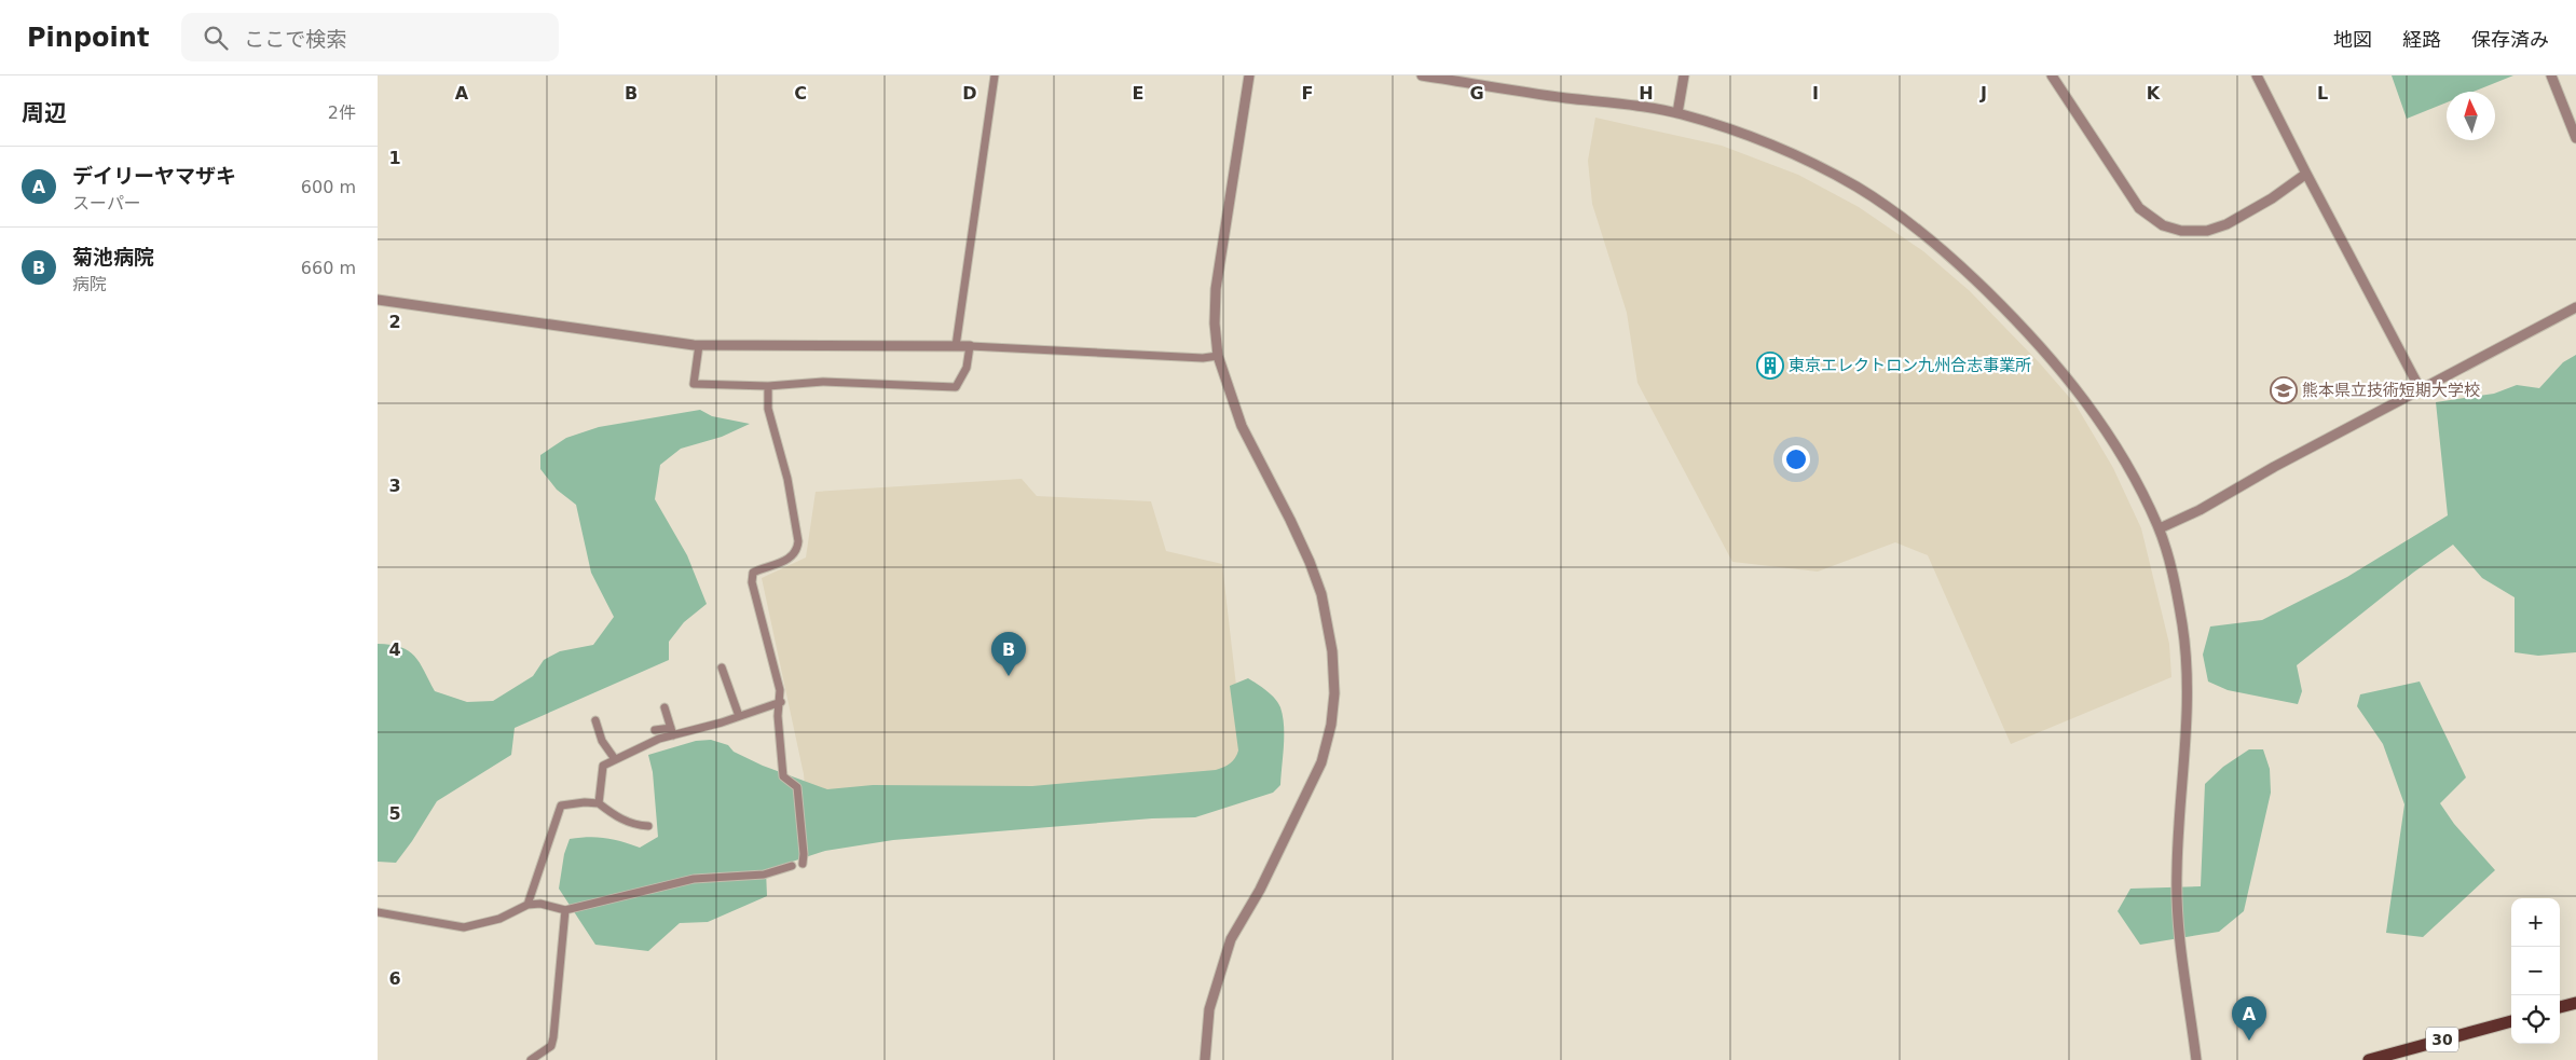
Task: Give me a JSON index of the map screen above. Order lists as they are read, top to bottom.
{
  "streets": {
    "main road": ["30"]
  },
  "places": {
    "building": ["東京エレクトロン九州合志事業所"],
    "school or university": ["熊本県立技術短期大学校"]
  },
  "north": "top",
  "page": {
    "header": "Pinpoint",
    "search": "ここで検索",
    "nav": ["地図", "経路", "保存済み"],
    "heading": ["周辺", "2件"],
    "list": [
      {
        "mark": "A",
        "name": "デイリーヤマザキ",
        "note": "スーパー",
        "value": "600 m"
      },
      {
        "mark": "B",
        "name": "菊池病院",
        "note": "病院",
        "value": "660 m"
      }
    ],
    "pins": ["B", "A"],
    "map_buttons": ["+", "−"]
  },
  "grid": {
    "columns": [
      "A",
      "B",
      "C",
      "D",
      "E",
      "F",
      "G",
      "H",
      "I",
      "J",
      "K",
      "L"
    ],
    "rows": [
      "1",
      "2",
      "3",
      "4",
      "5",
      "6"
    ]
  }
}
